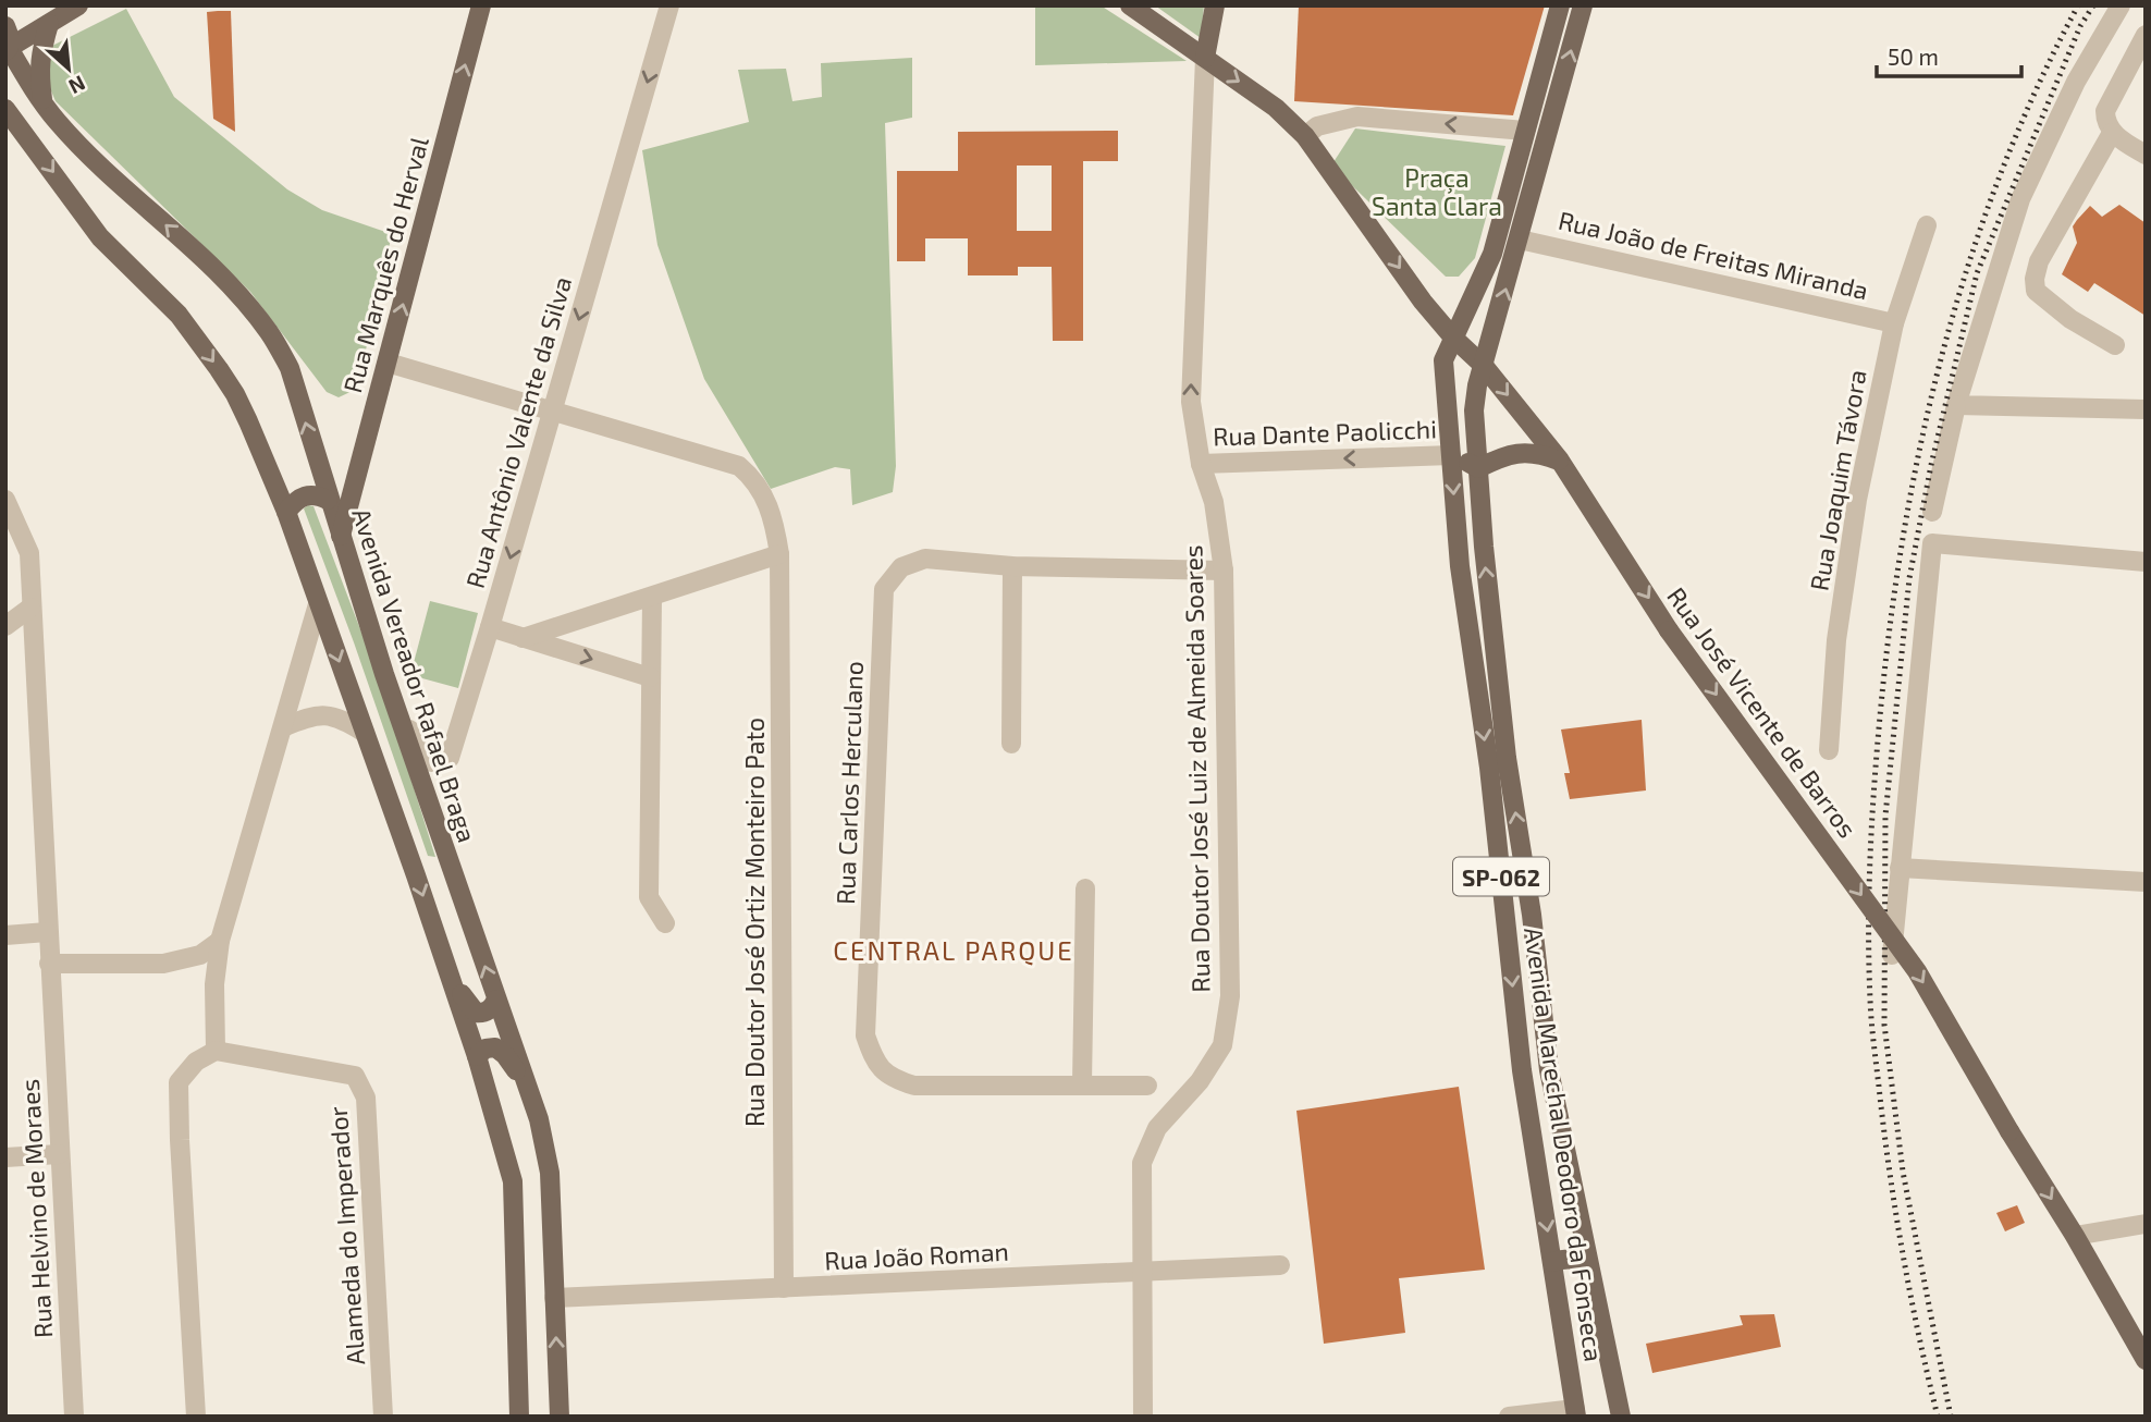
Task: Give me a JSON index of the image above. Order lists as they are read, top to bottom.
{
  "streets": {
    "main road": [
      "Rua Marquês do Herval",
      "Avenida Vereador Rafael Braga",
      "Rua José Vicente de Barros",
      "SP-062",
      "Avenida Marechal Deodoro da Fonseca"
    ],
    "street": [
      "Rua João de Freitas Miranda",
      "Rua Antônio Valente da Silva",
      "Rua Dante Paolicchi",
      "Rua Joaquim Távora",
      "Rua Doutor José Luiz de Almeida Soares",
      "Rua Carlos Herculano",
      "Rua Doutor José Ortiz Monteiro Pato",
      "Rua Helvino de Moraes",
      "Alameda do Imperador",
      "Rua João Roman"
    ]
  },
  "crossings": [
    ["Rua João de Freitas Miranda", "Rua Joaquim Távora"],
    ["Rua João de Freitas Miranda", "SP-062"],
    ["Rua Marquês do Herval", "Avenida Vereador Rafael Braga"],
    ["Rua Marquês do Herval", "Rua Doutor José Ortiz Monteiro Pato"],
    ["Rua Antônio Valente da Silva", "Avenida Vereador Rafael Braga"],
    ["Rua Antônio Valente da Silva", "Rua Doutor José Ortiz Monteiro Pato"],
    ["Rua Dante Paolicchi", "Rua Doutor José Luiz de Almeida Soares"],
    ["Rua Dante Paolicchi", "Avenida Marechal Deodoro da Fonseca"],
    ["Avenida Vereador Rafael Braga", "Rua João Roman"],
    ["Rua José Vicente de Barros", "Rua Doutor José Luiz de Almeida Soares"],
    ["Rua José Vicente de Barros", "SP-062"],
    ["Rua José Vicente de Barros", "Avenida Marechal Deodoro da Fonseca"],
    ["Rua Doutor José Luiz de Almeida Soares", "Rua João Roman"],
    ["SP-062", "Avenida Marechal Deodoro da Fonseca"],
    ["Rua Doutor José Ortiz Monteiro Pato", "Rua João Roman"]
  ],
  "one_way": [
    "Rua Marquês do Herval",
    "Rua Antônio Valente da Silva",
    "Rua Dante Paolicchi",
    "Rua José Vicente de Barros"
  ],
  "districts": ["CENTRAL PARQUE"],
  "parks": ["Praça Santa Clara"],
  "scale_bar": "50 m",
  "north": "bottom right"
}
